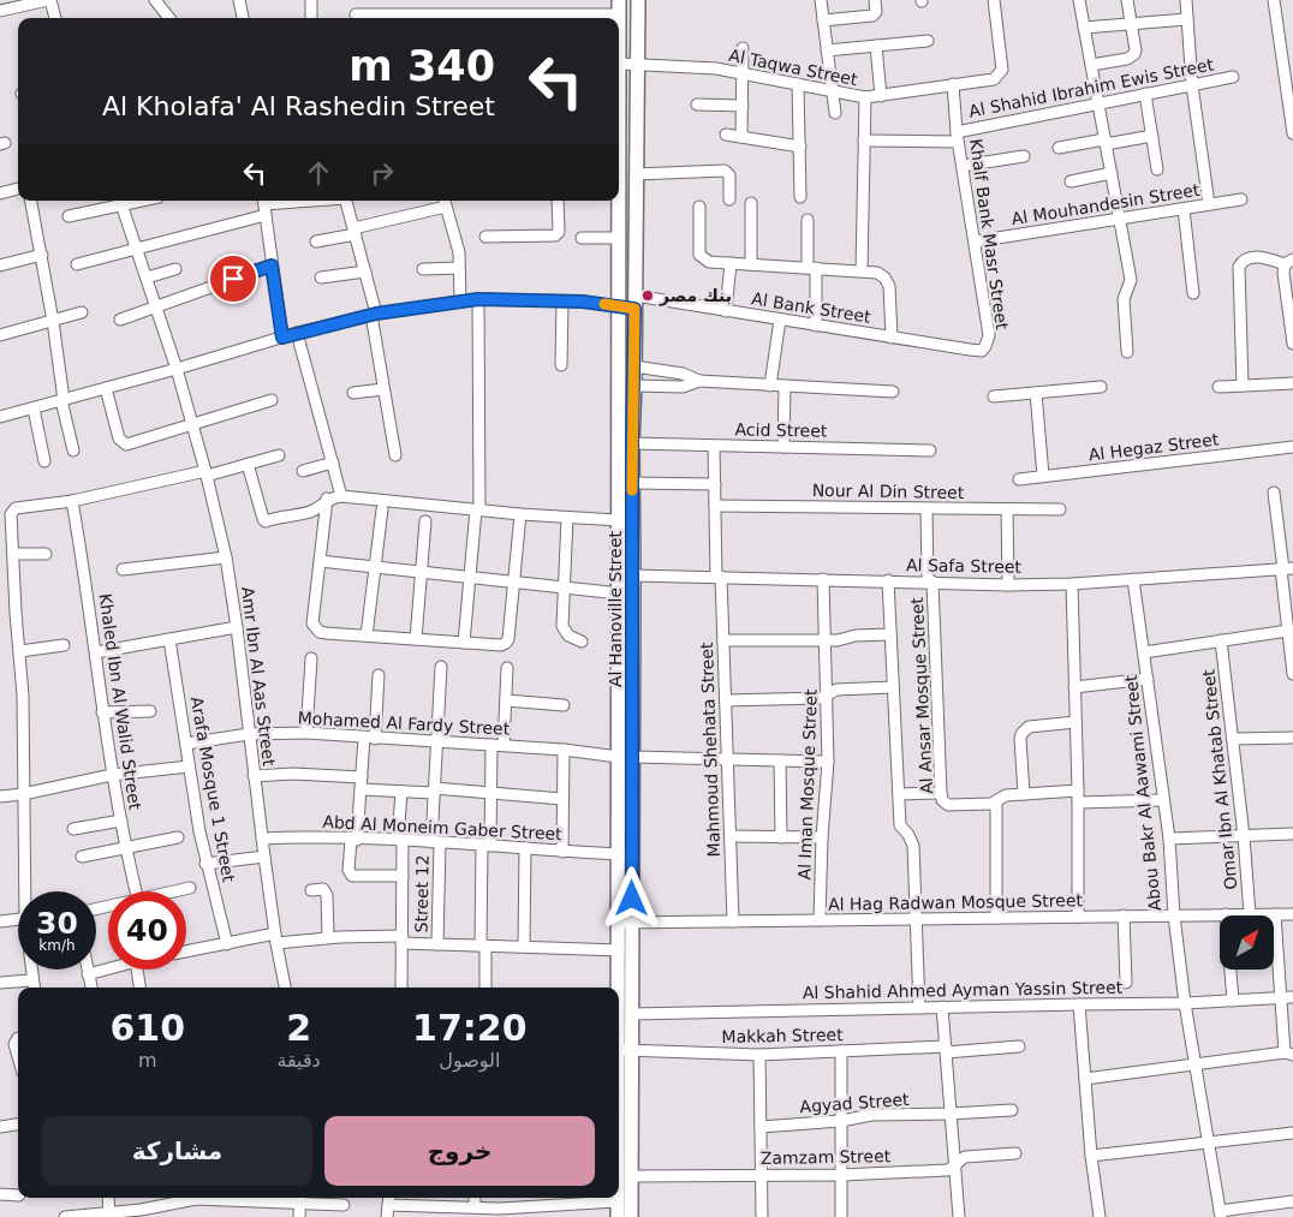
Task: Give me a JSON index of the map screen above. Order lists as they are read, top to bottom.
{
  "streets": {
    "street": [
      "Al Taqwa Street",
      "Al Shahid Ibrahim Ewis Street",
      "Al Mouhandesin Street",
      "Khalf Bank Masr Street",
      "Al Bank Street",
      "Acid Street",
      "Al Hegaz Street",
      "Nour Al Din Street",
      "Al Safa Street",
      "Al Hanoville Street",
      "Amr Ibn Al Aas Street",
      "Al Ansar Mosque Street",
      "Khaled Ibn Al Walid Street",
      "Mohamed Al Fardy Street",
      "Mahmoud Shehata Street",
      "Omar Ibn Al Khatab Street",
      "Al Iman Mosque Street",
      "Arafa Mosque 1 Street",
      "Abou Bakr Al Aawami Street",
      "Abd Al Moneim Gaber Street",
      "Street 12",
      "Al Hag Radwan Mosque Street",
      "Al Shahid Ahmed Ayman Yassin Street",
      "Makkah Street",
      "Agyad Street",
      "Zamzam Street"
    ]
  },
  "crossings": [
    ["Al Taqwa Street", "Khalf Bank Masr Street"],
    ["Al Taqwa Street", "Al Hanoville Street"],
    ["Al Shahid Ibrahim Ewis Street", "Khalf Bank Masr Street"],
    ["Al Mouhandesin Street", "Khalf Bank Masr Street"],
    ["Khalf Bank Masr Street", "Al Bank Street"],
    ["Al Bank Street", "Al Hanoville Street"],
    ["Al Bank Street", "Amr Ibn Al Aas Street"],
    ["Acid Street", "Al Hanoville Street"],
    ["Acid Street", "Mahmoud Shehata Street"],
    ["Nour Al Din Street", "Al Ansar Mosque Street"],
    ["Nour Al Din Street", "Mahmoud Shehata Street"],
    ["Al Safa Street", "Al Hanoville Street"],
    ["Al Safa Street", "Al Ansar Mosque Street"],
    ["Al Safa Street", "Mahmoud Shehata Street"],
    ["Al Safa Street", "Al Iman Mosque Street"],
    ["Al Safa Street", "Abou Bakr Al Aawami Street"],
    ["Al Hanoville Street", "Mohamed Al Fardy Street"],
    ["Al Hanoville Street", "Abd Al Moneim Gaber Street"],
    ["Al Hanoville Street", "Al Hag Radwan Mosque Street"],
    ["Al Hanoville Street", "Al Shahid Ahmed Ayman Yassin Street"],
    ["Al Hanoville Street", "Makkah Street"],
    ["Al Hanoville Street", "Zamzam Street"],
    ["Amr Ibn Al Aas Street", "Mohamed Al Fardy Street"],
    ["Amr Ibn Al Aas Street", "Abd Al Moneim Gaber Street"],
    ["Mohamed Al Fardy Street", "Mahmoud Shehata Street"],
    ["Mohamed Al Fardy Street", "Al Iman Mosque Street"],
    ["Mohamed Al Fardy Street", "Arafa Mosque 1 Street"],
    ["Mohamed Al Fardy Street", "Street 12"],
    ["Mahmoud Shehata Street", "Al Hag Radwan Mosque Street"],
    ["Omar Ibn Al Khatab Street", "Al Hag Radwan Mosque Street"],
    ["Al Iman Mosque Street", "Al Hag Radwan Mosque Street"],
    ["Abou Bakr Al Aawami Street", "Al Hag Radwan Mosque Street"],
    ["Abou Bakr Al Aawami Street", "Al Shahid Ahmed Ayman Yassin Street"],
    ["Abd Al Moneim Gaber Street", "Street 12"]
  ],
  "places": ["بنك مصر"],
  "north": "top right",
  "page": {
    "turn": ["340 m", "Al Kholafa' Al Rashedin Street"],
    "speed": "30 km/h",
    "limit": "40",
    "eta": [
      "17:20",
      "الوصول",
      "2",
      "دقيقة",
      "610",
      "m"
    ],
    "buttons": ["خروج", "مشاركة"]
  }
}
